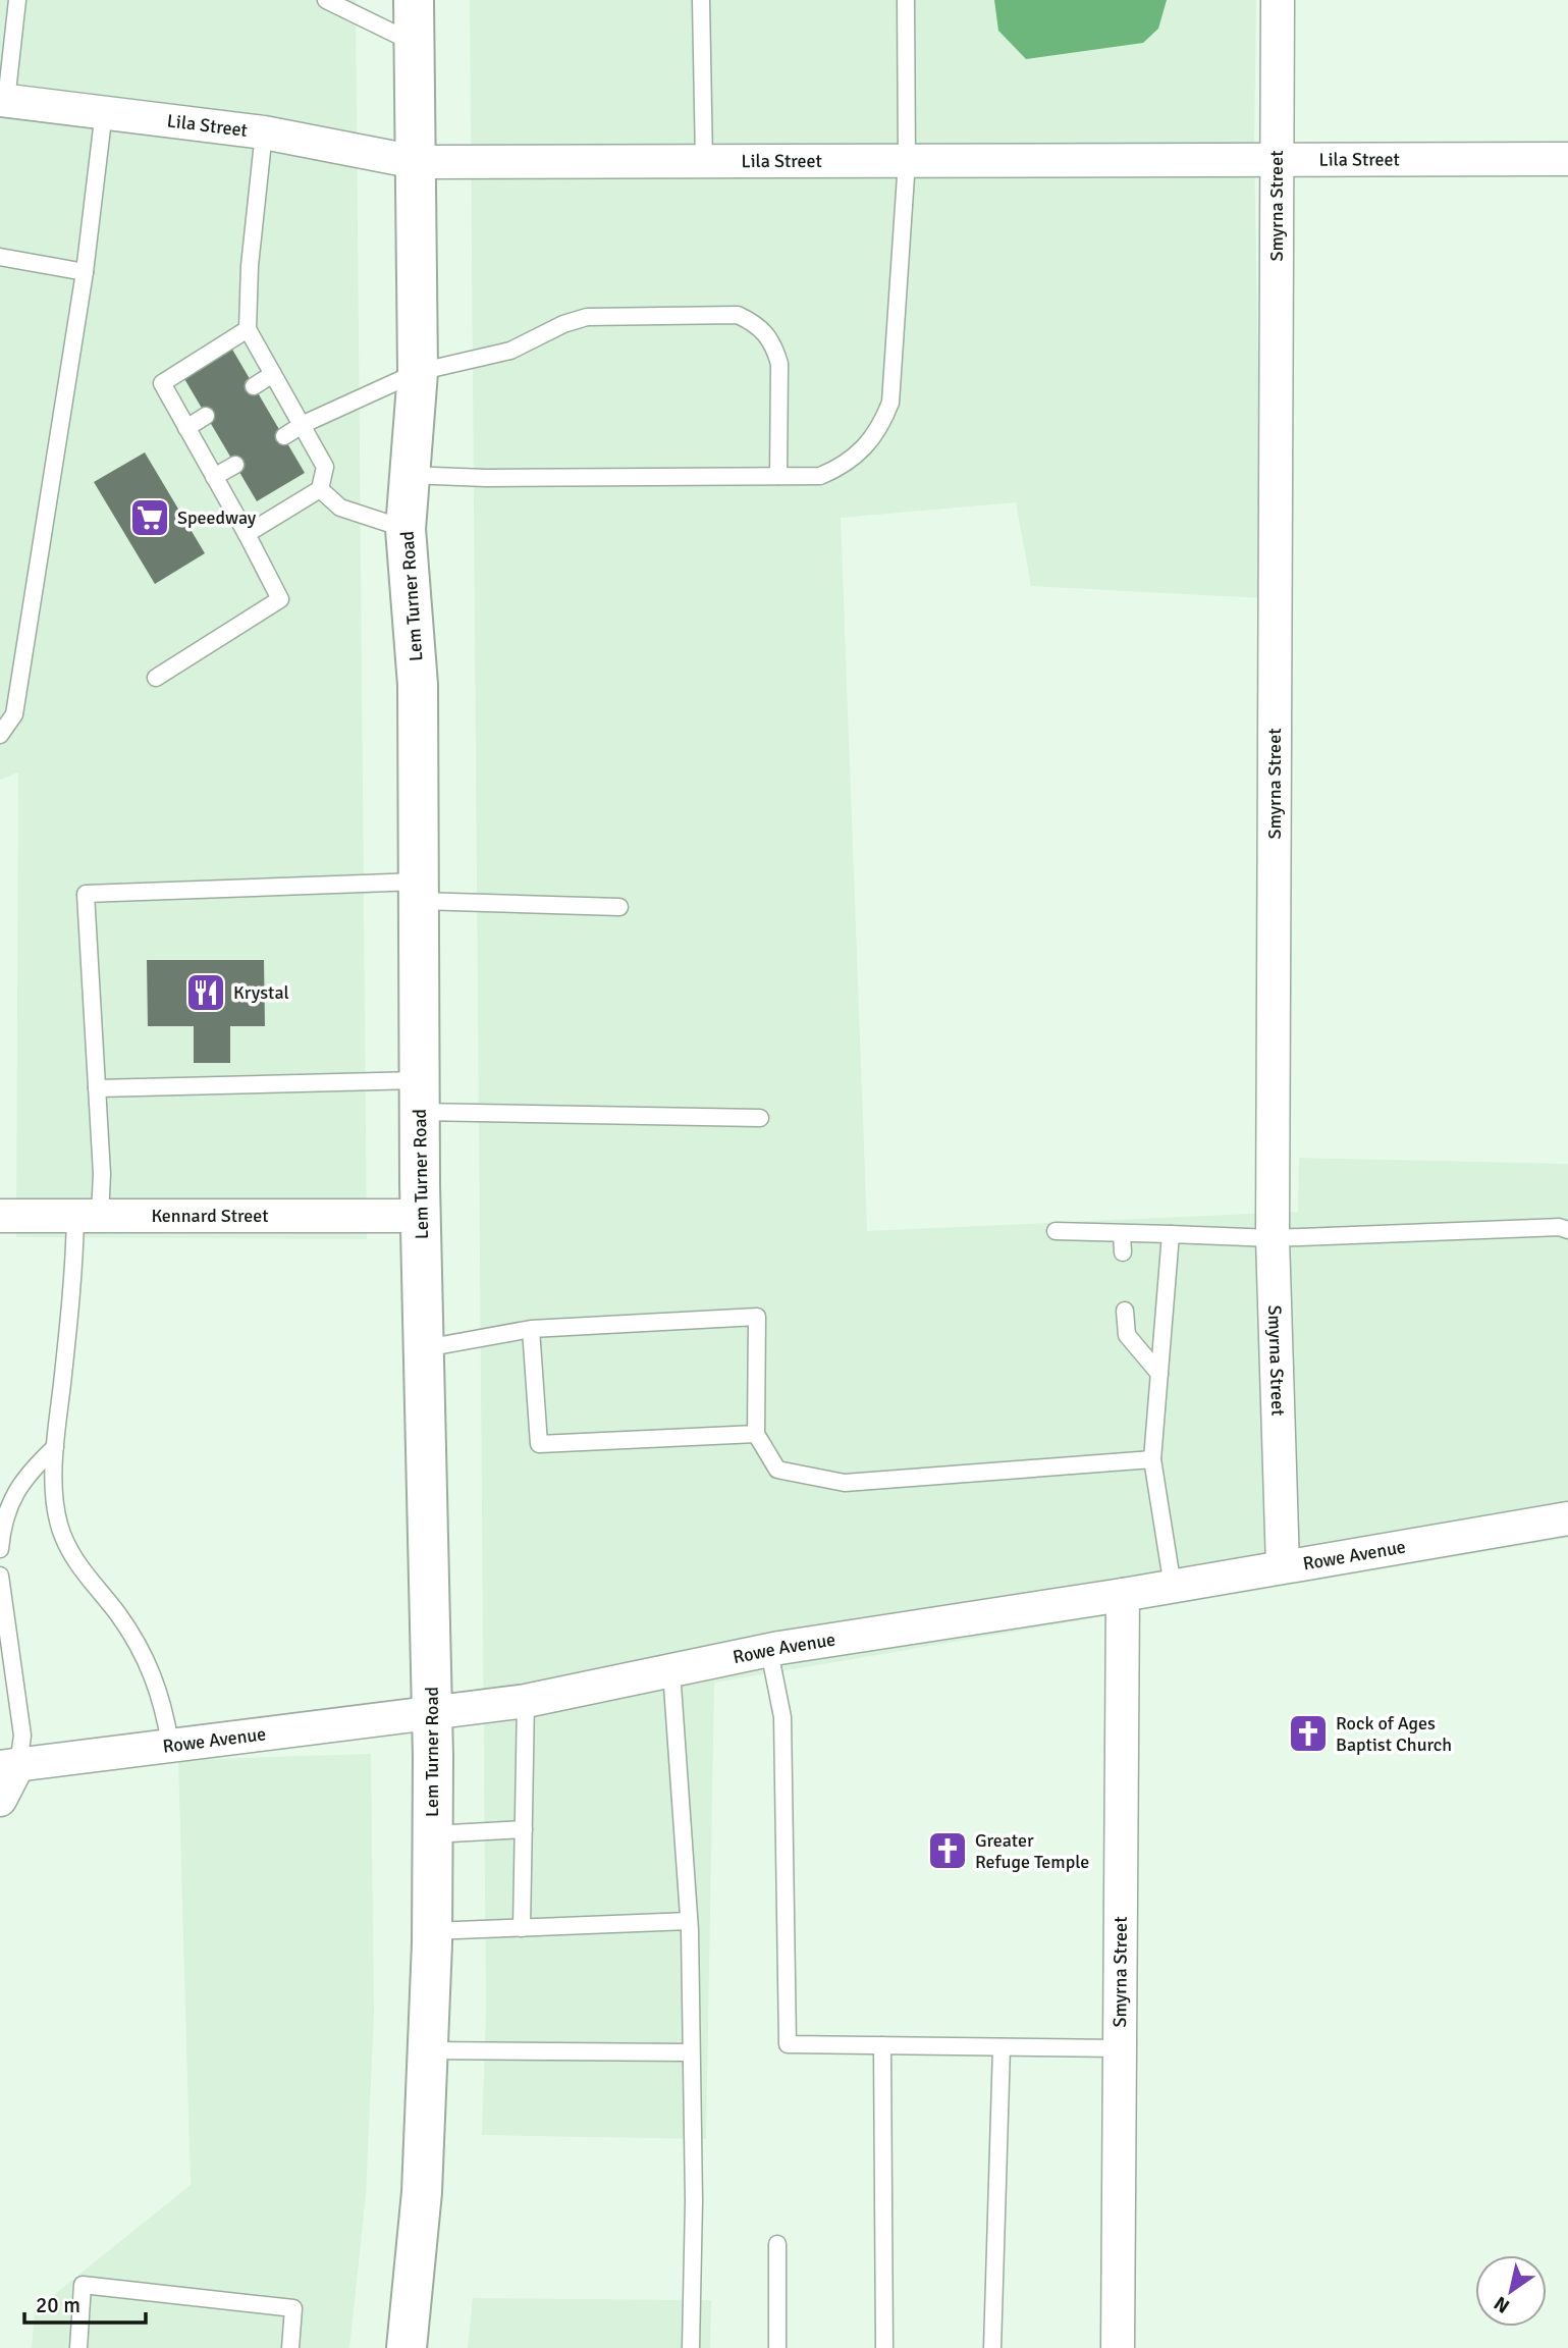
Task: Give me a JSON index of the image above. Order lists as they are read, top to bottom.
{
  "streets": {
    "main road": ["Lem Turner Road"],
    "street": [
      "Lila Street",
      "Smyrna Street",
      "Kennard Street",
      "Rowe Avenue"
    ]
  },
  "crossings": [
    ["Lila Street", "Smyrna Street"],
    ["Lila Street", "Lem Turner Road"],
    ["Smyrna Street", "Rowe Avenue"],
    ["Lem Turner Road", "Kennard Street"],
    ["Lem Turner Road", "Rowe Avenue"]
  ],
  "places": {
    "supermarket": ["Speedway"],
    "restaurant": ["Krystal"],
    "church": ["Rock of Ages Baptist Church", "Greater Refuge Temple"]
  },
  "scale_bar": "20 m",
  "north": "bottom left"
}
